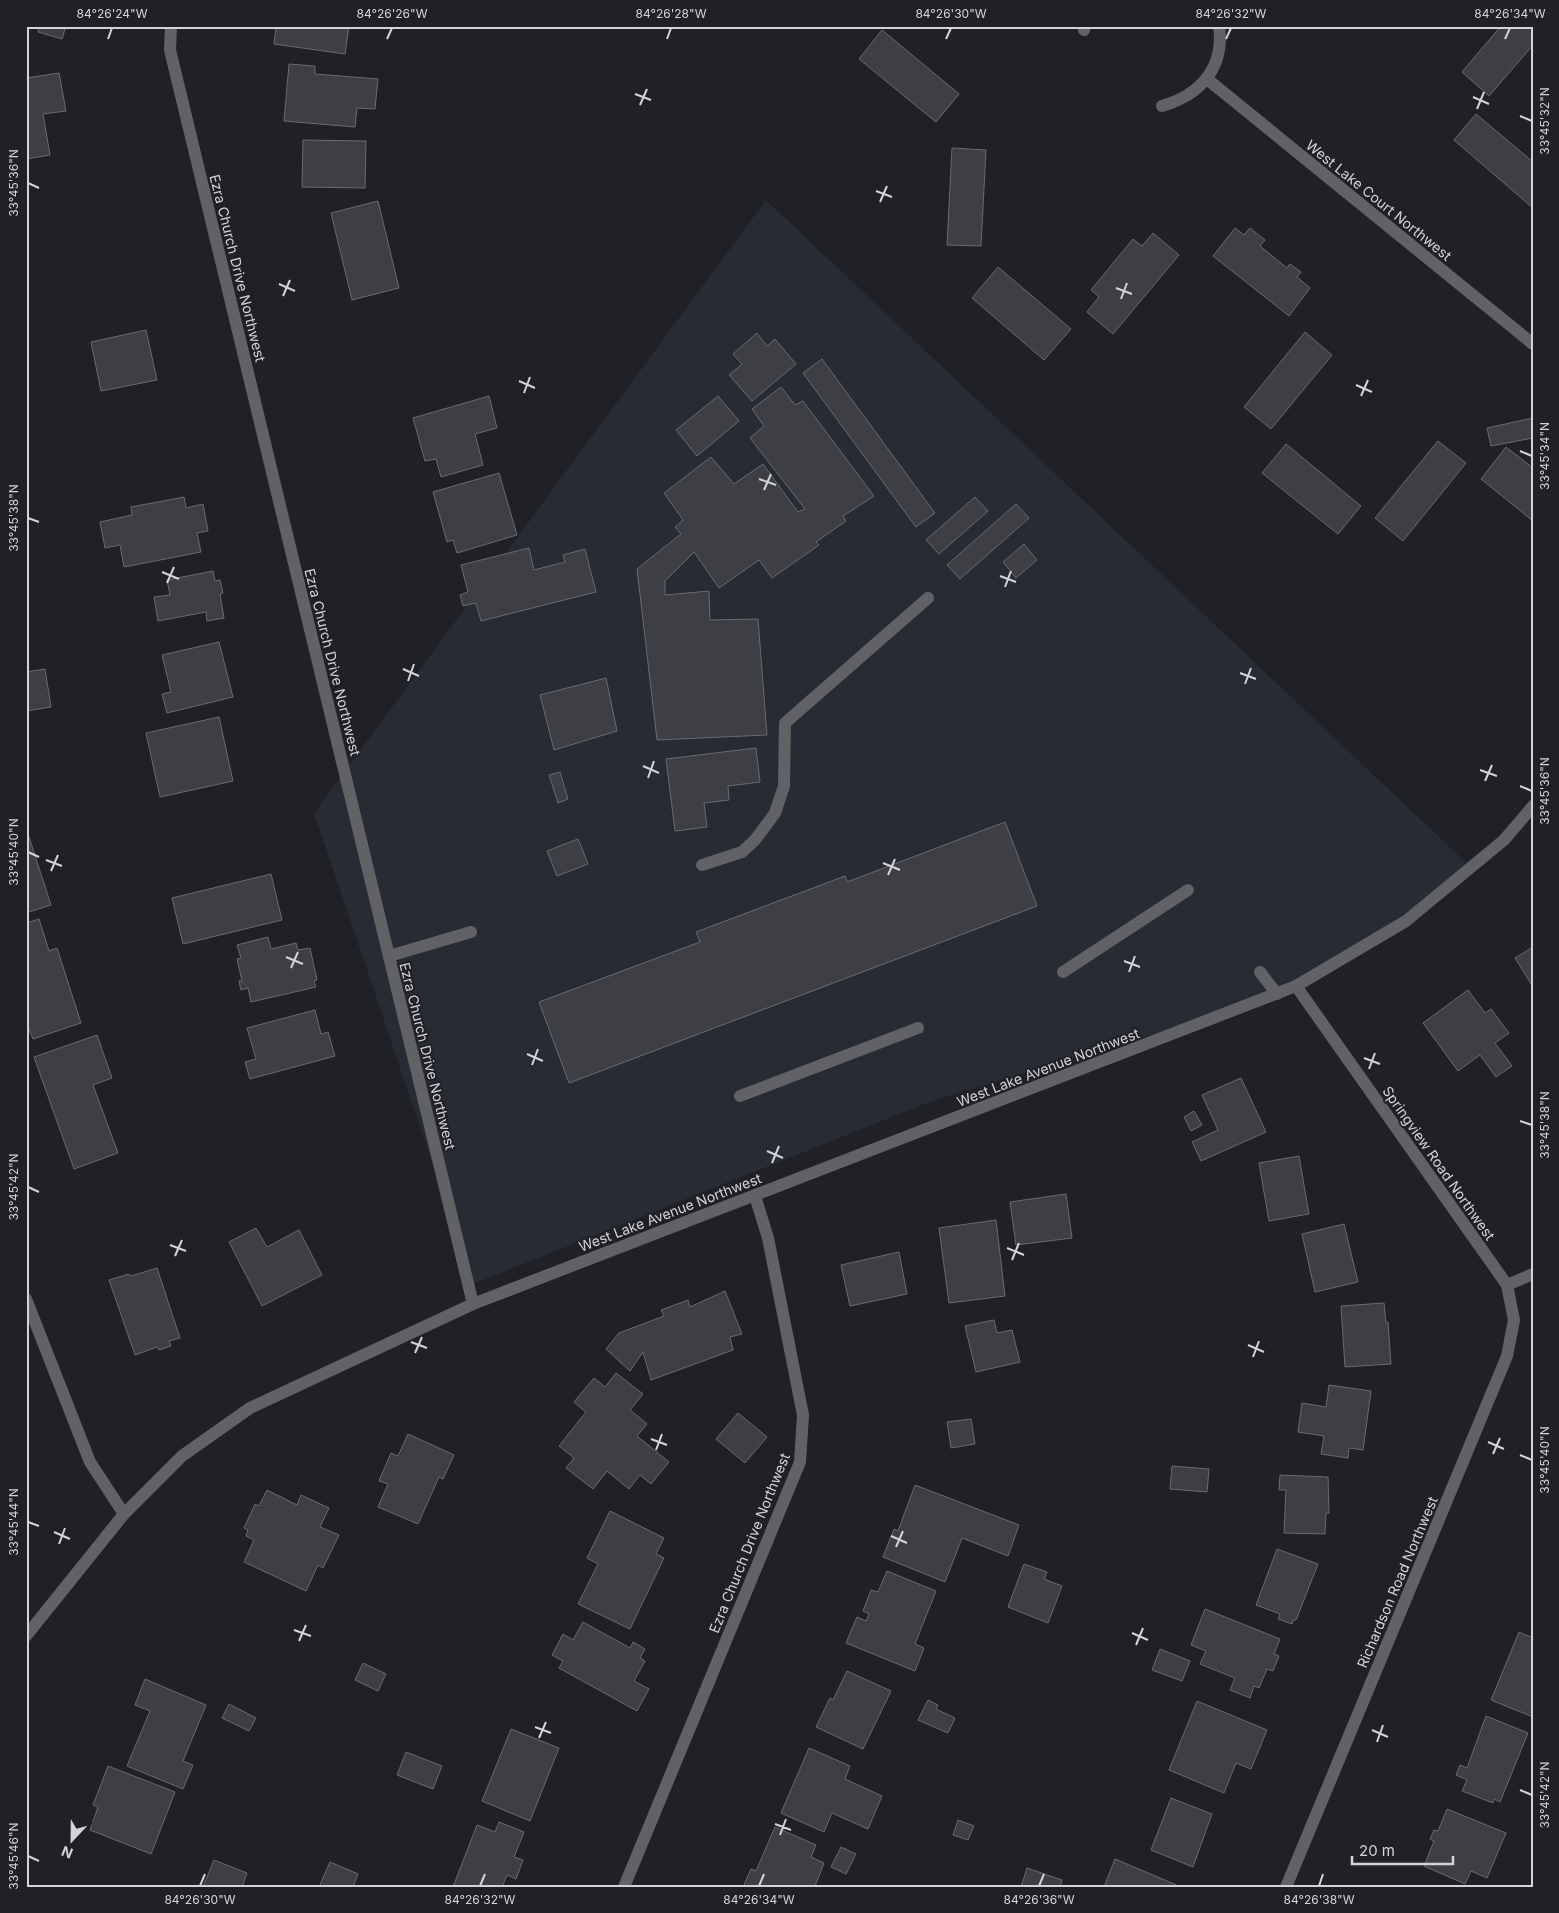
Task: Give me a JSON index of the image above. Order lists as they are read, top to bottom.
{
  "streets": {
    "street": [
      "West Lake Court Northwest",
      "Ezra Church Drive Northwest",
      "West Lake Avenue Northwest",
      "Springview Road Northwest",
      "Richardson Road Northwest"
    ]
  },
  "crossings": [
    ["Ezra Church Drive Northwest", "West Lake Avenue Northwest"],
    ["West Lake Avenue Northwest", "Springview Road Northwest"],
    ["Springview Road Northwest", "Richardson Road Northwest"]
  ],
  "scale_bar": "20 m",
  "north": "bottom",
  "coordinates": [
    "84°26'24\"W",
    "84°26'26\"W",
    "84°26'28\"W",
    "84°26'30\"W",
    "84°26'32\"W",
    "84°26'34\"W",
    "33°45'32\"N",
    "33°45'36\"N",
    "33°45'34\"N",
    "33°45'38\"N",
    "33°45'40\"N",
    "33°45'42\"N",
    "33°45'44\"N",
    "33°45'46\"N",
    "84°26'36\"W",
    "84°26'38\"W"
  ]
}
